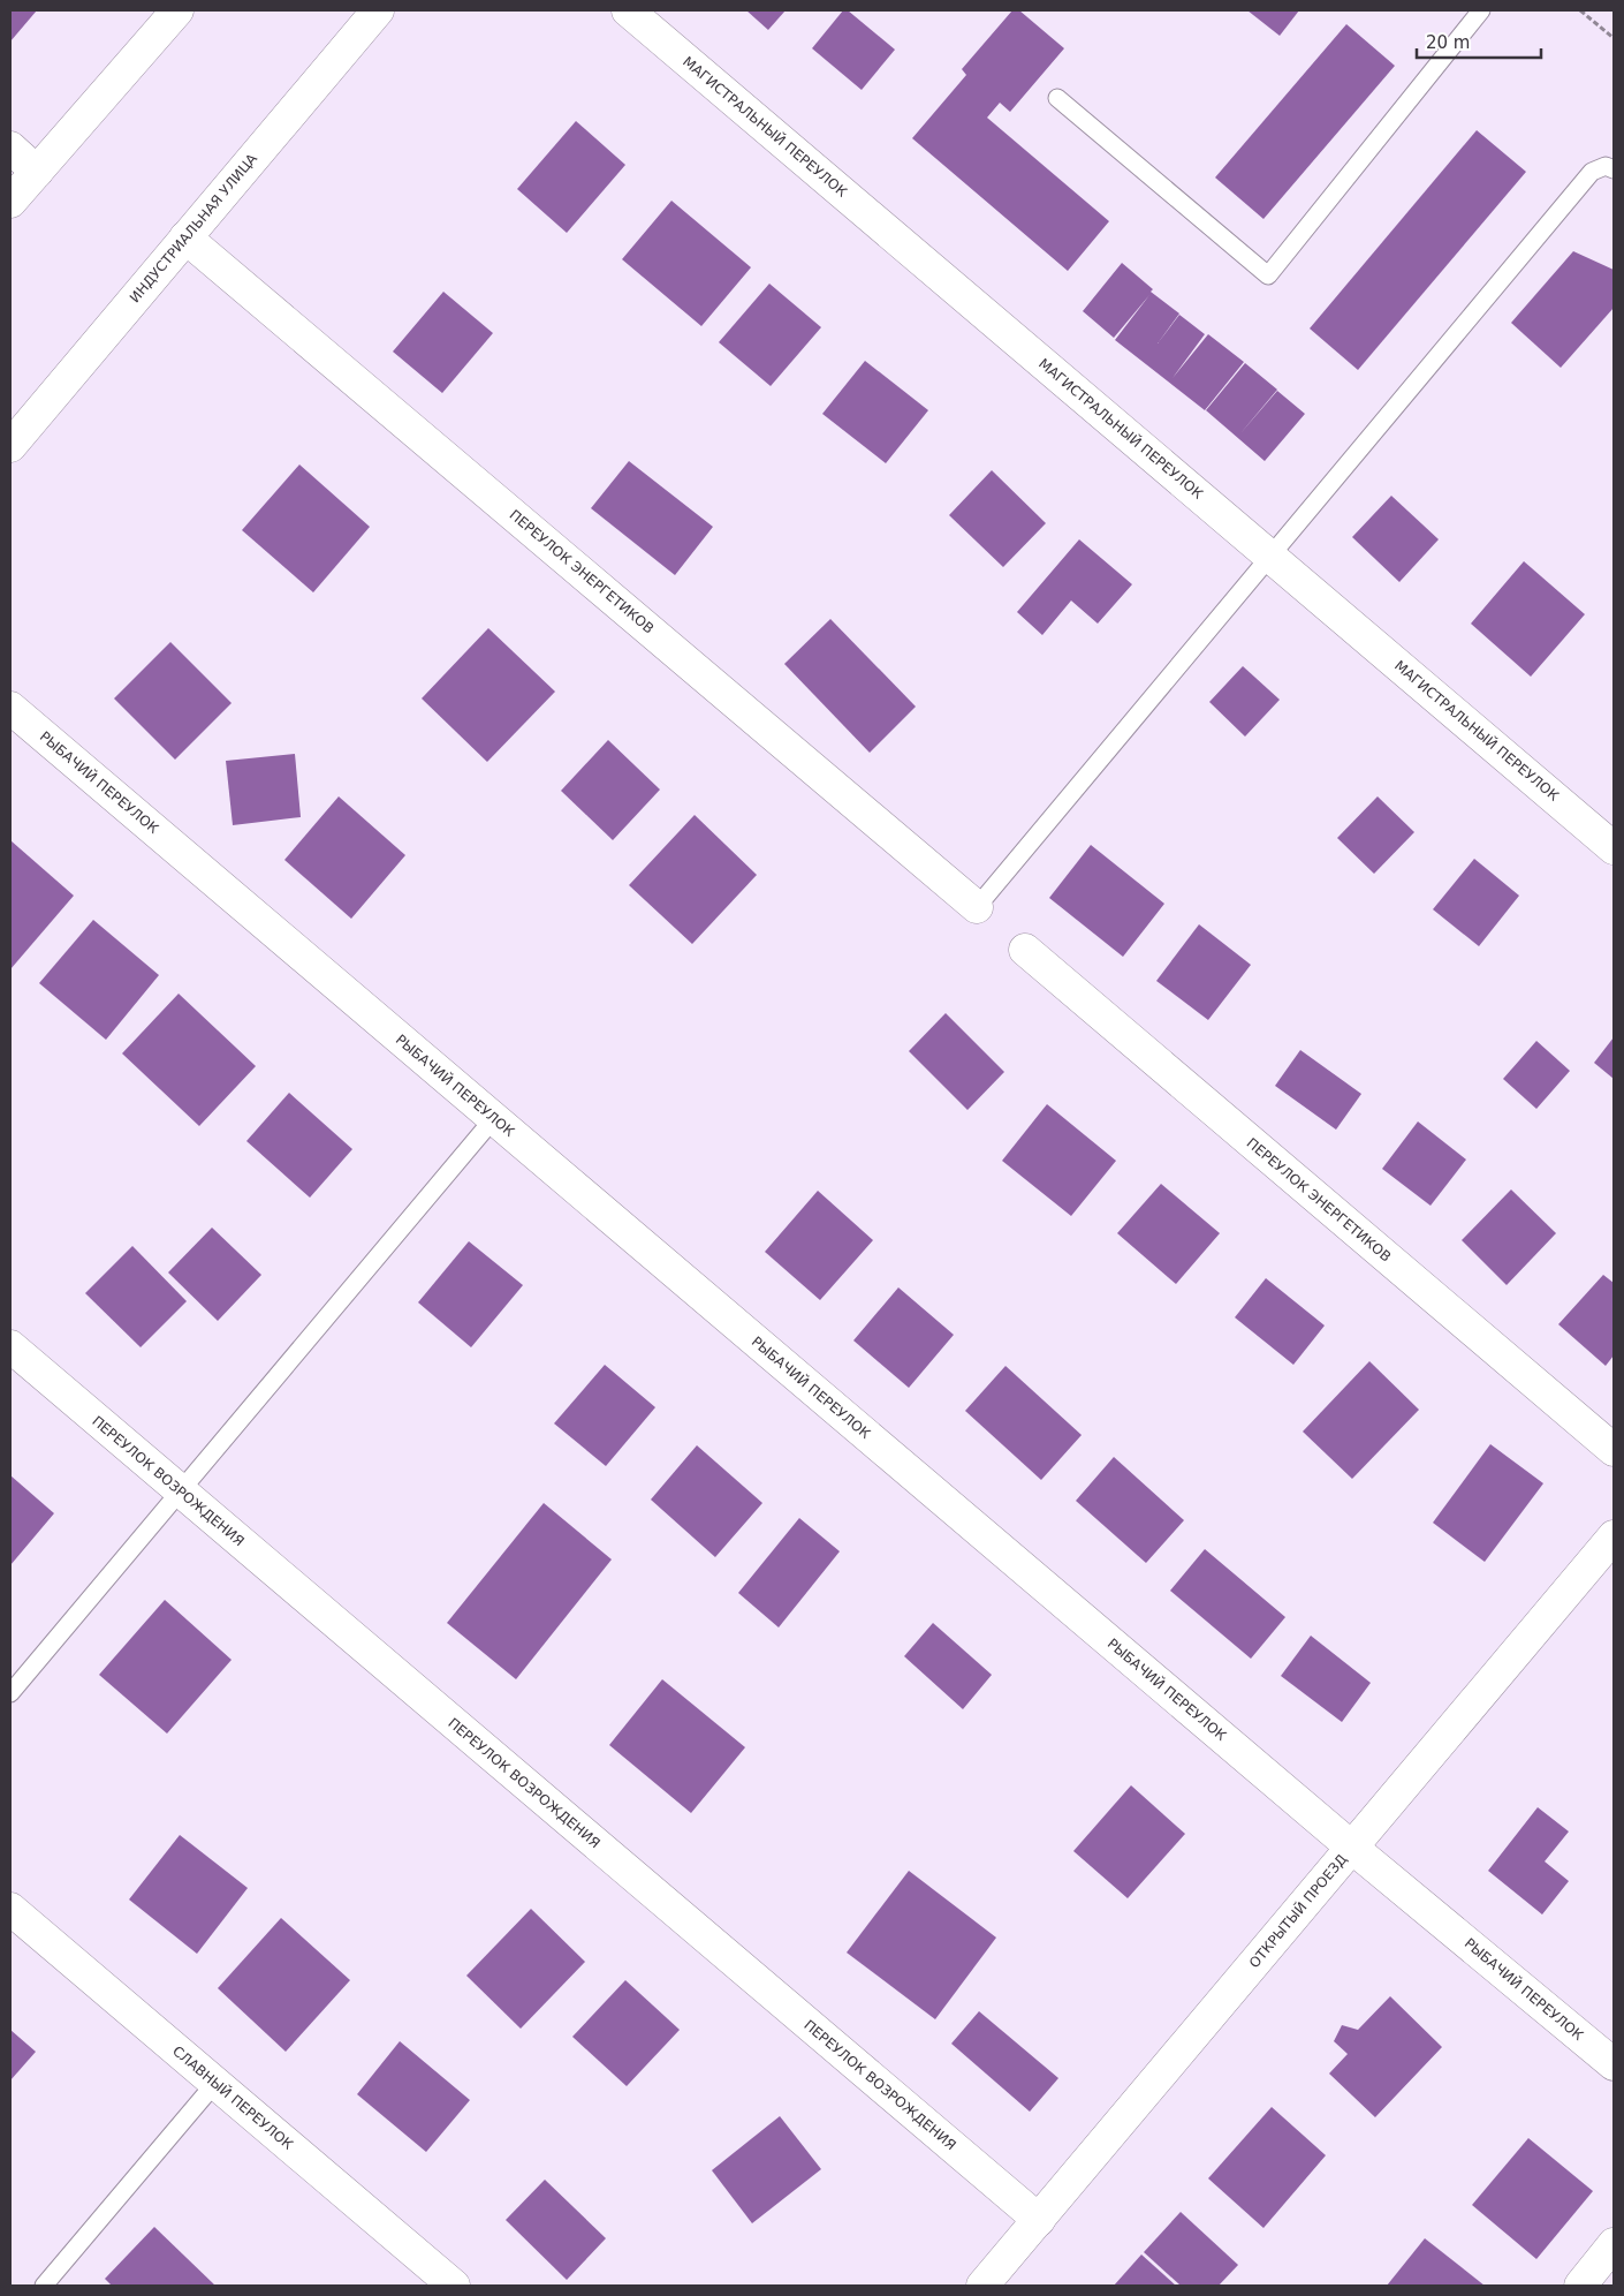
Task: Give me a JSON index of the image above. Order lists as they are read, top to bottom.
{
  "streets": {
    "street": [
      "МАГИСТРАЛЬНЫЙ ПЕРЕУЛОК",
      "ИНДУСТРИАЛЬНАЯ УЛИЦА",
      "ПЕРЕУЛОК ЭНЕРГЕТИКОВ",
      "РЫБАЧИЙ ПЕРЕУЛОК",
      "ПЕРЕУЛОК ВОЗРОЖДЕНИЯ",
      "ОТКРЫТЫЙ ПРОЕЗД",
      "СЛАВНЫЙ ПЕРЕУЛОК"
    ]
  },
  "crossings": [
    ["ИНДУСТРИАЛЬНАЯ УЛИЦА", "ПЕРЕУЛОК ЭНЕРГЕТИКОВ"],
    ["РЫБАЧИЙ ПЕРЕУЛОК", "ОТКРЫТЫЙ ПРОЕЗД"],
    ["ПЕРЕУЛОК ВОЗРОЖДЕНИЯ", "ОТКРЫТЫЙ ПРОЕЗД"]
  ],
  "scale_bar": "20 m"
}
